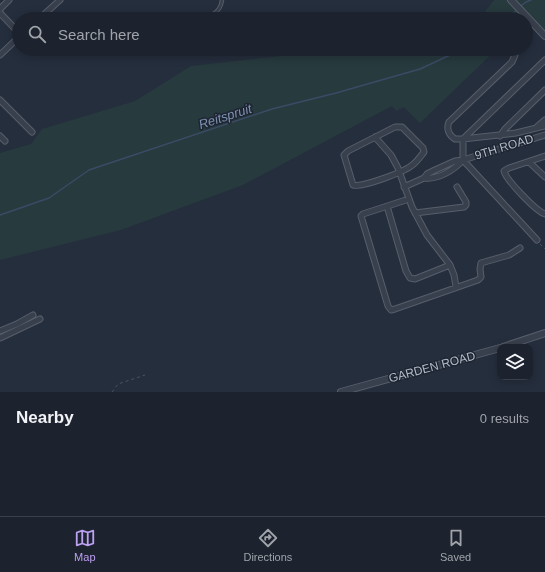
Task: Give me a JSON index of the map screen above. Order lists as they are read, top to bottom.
{
  "streets": {
    "street": ["9TH ROAD", "GARDEN ROAD"]
  },
  "water": ["Reitspruit"],
  "page": {
    "search": "Search here",
    "heading": ["Nearby", "0 results"],
    "nav": ["Map", "Directions", "Saved"]
  }
}
